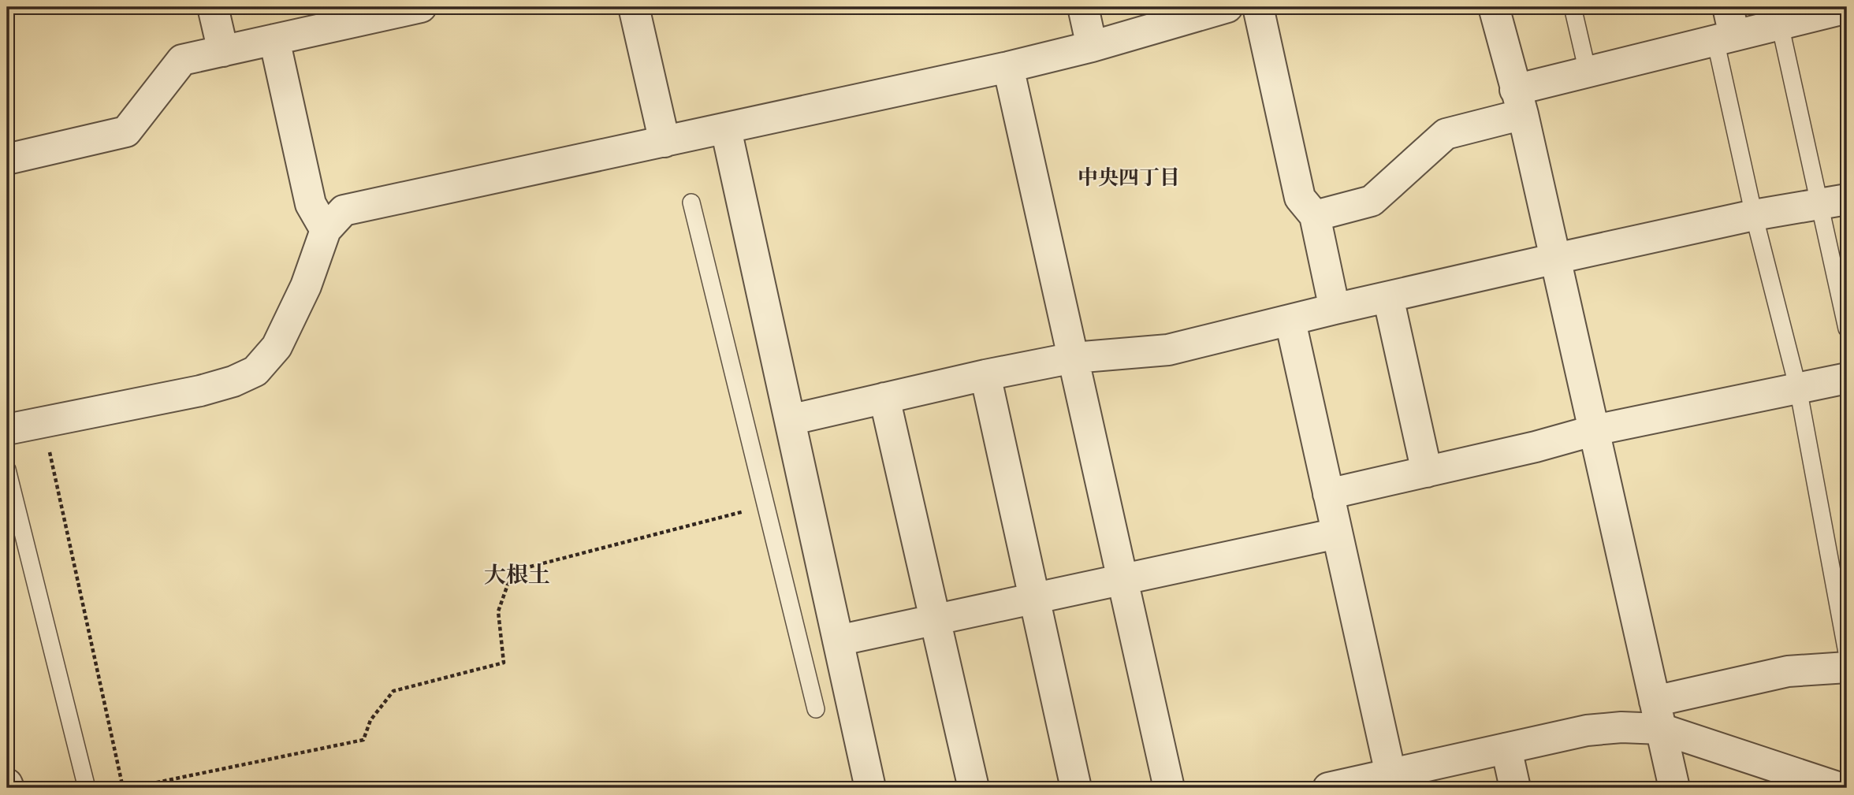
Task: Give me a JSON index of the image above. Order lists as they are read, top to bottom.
{
  "districts": ["中央四丁目", "大根土"]
}
